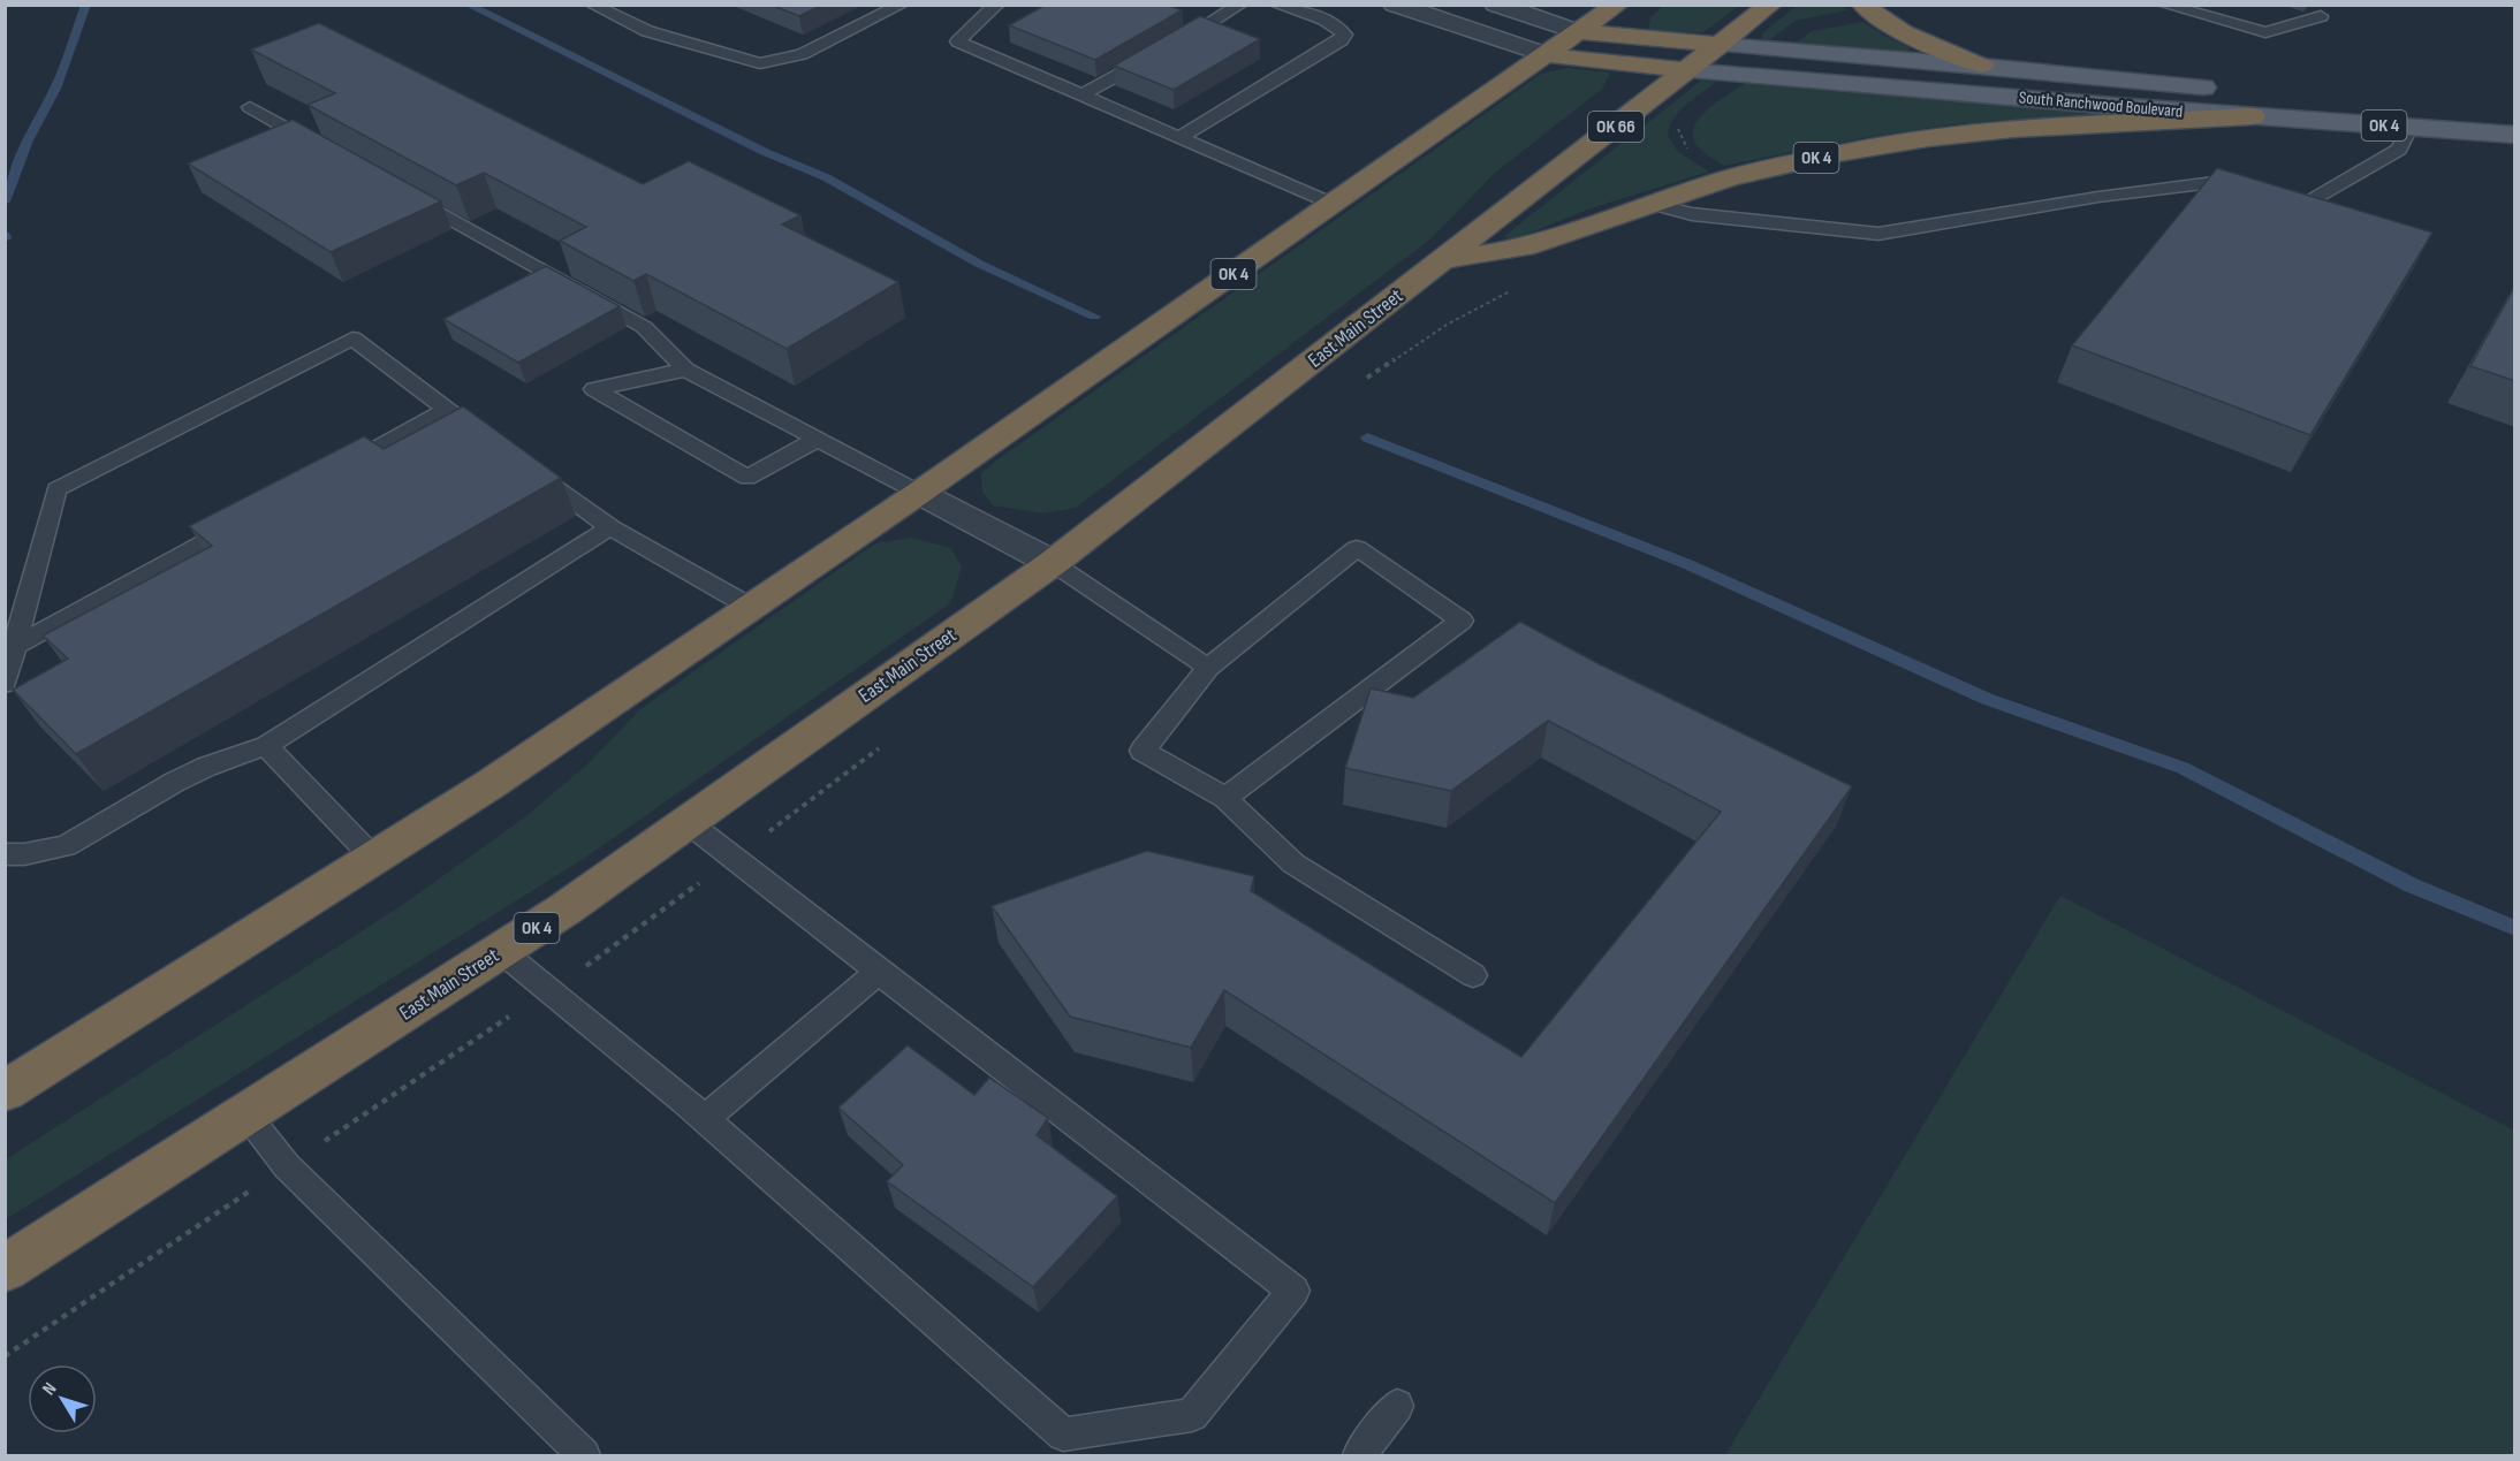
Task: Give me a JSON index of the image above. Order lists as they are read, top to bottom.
{
  "streets": {
    "highway": ["OK 4", "OK 66", "East Main Street"],
    "main road": ["South Ranchwood Boulevard"]
  },
  "crossings": [
    ["South Ranchwood Boulevard", "OK 4"],
    ["South Ranchwood Boulevard", "East Main Street"],
    ["OK 4", "East Main Street"]
  ],
  "north": "top left"
}
